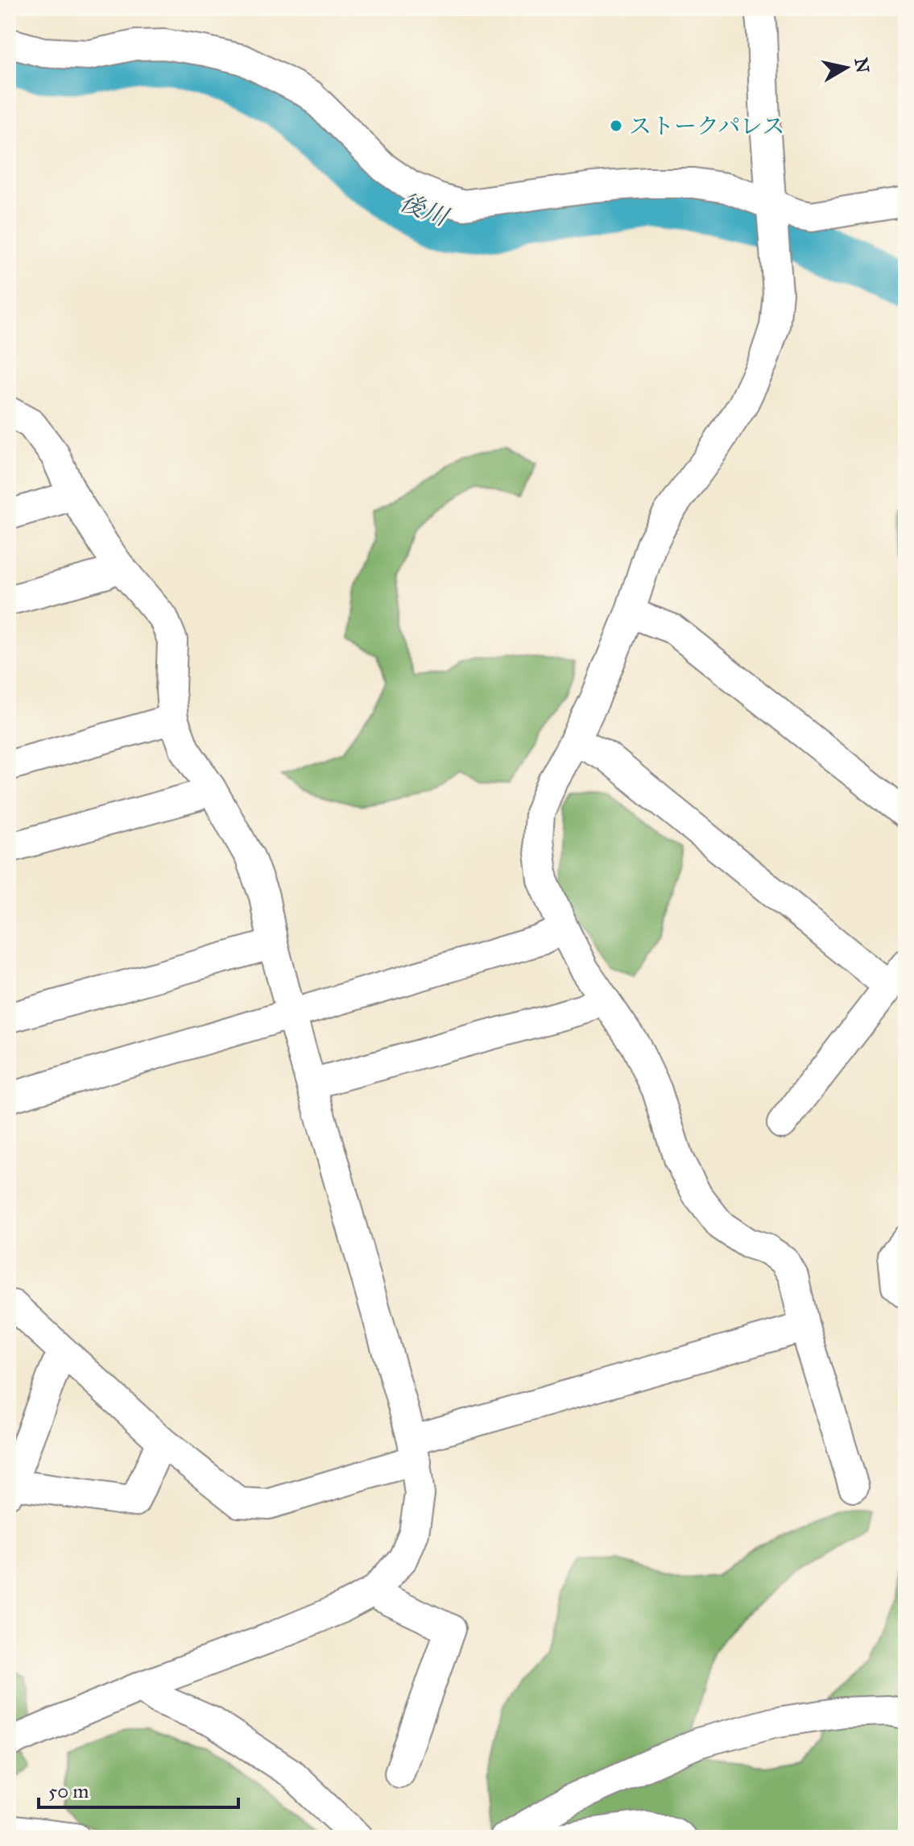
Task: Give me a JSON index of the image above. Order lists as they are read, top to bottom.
{
  "water": ["後川"],
  "places": ["ストークパレス"],
  "scale_bar": "50 m",
  "north": "right"
}
